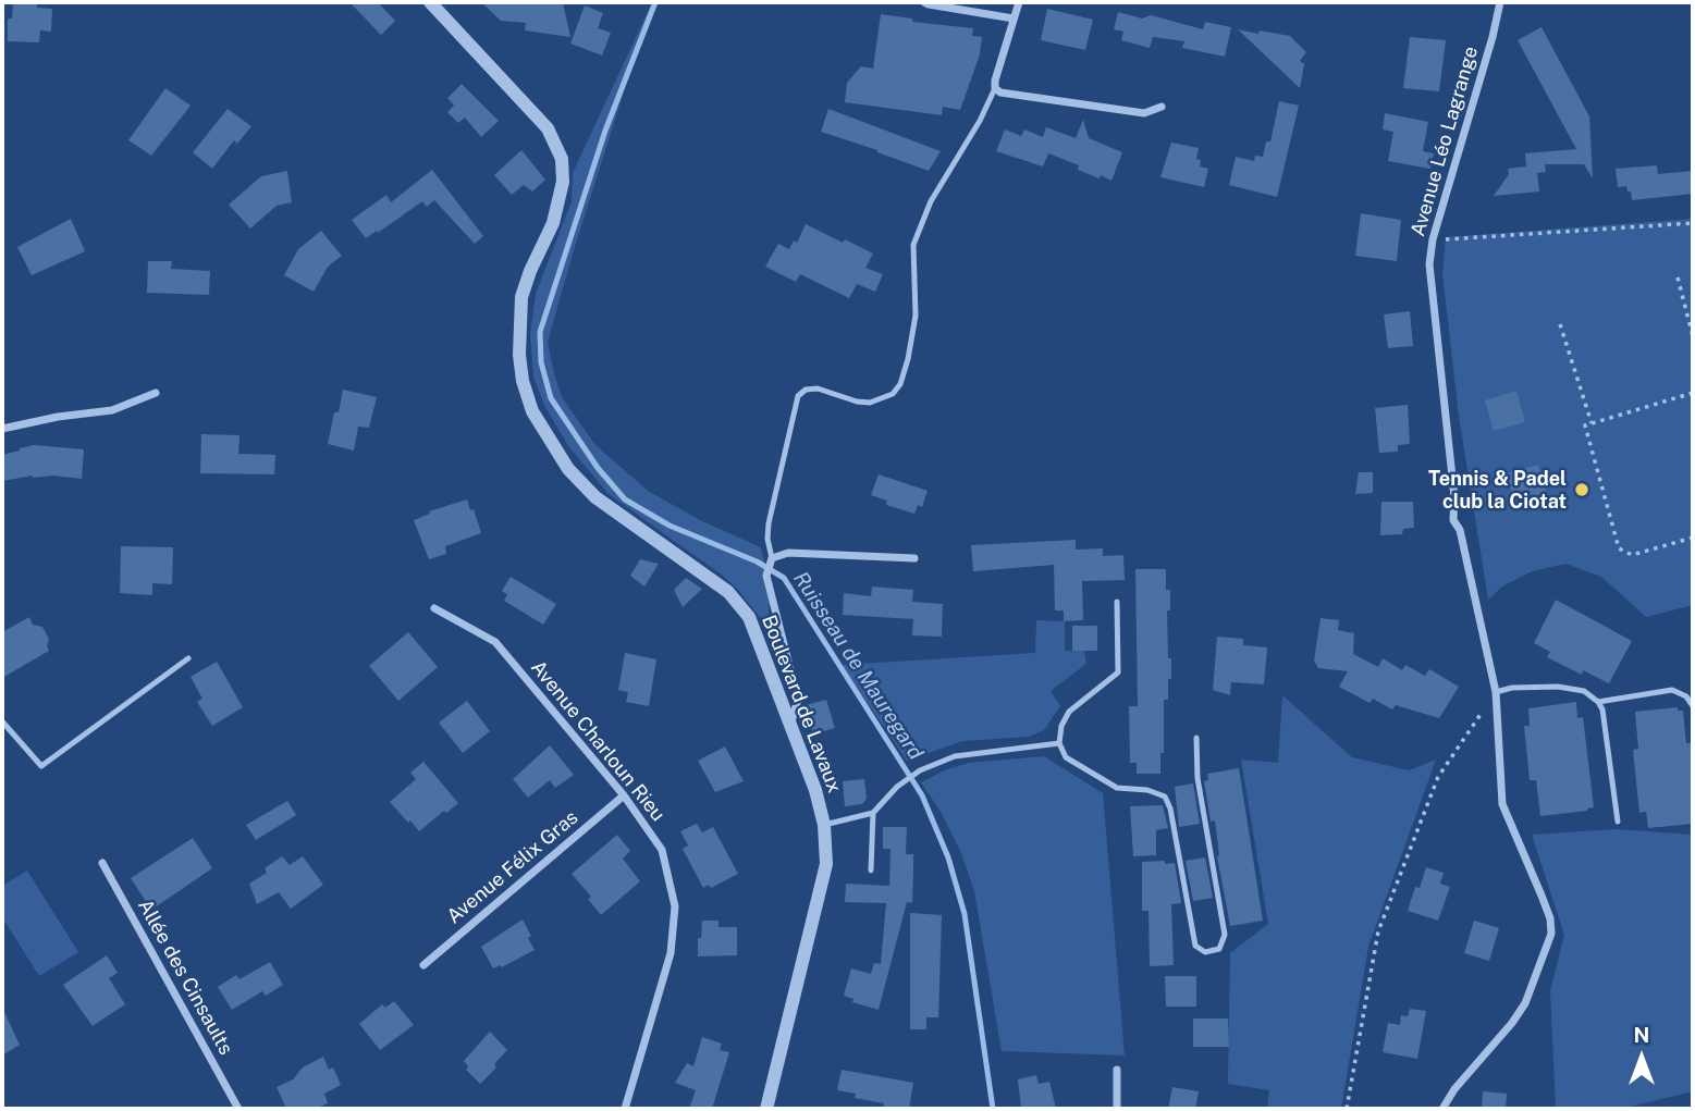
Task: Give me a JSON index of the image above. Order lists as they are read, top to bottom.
{
  "streets": {
    "street": [
      "Avenue Léo Lagrange",
      "Boulevard de Lavaux",
      "Avenue Charloun Rieu",
      "Avenue Félix Gras",
      "Allée des Cinsaults"
    ]
  },
  "crossings": [
    ["Avenue Charloun Rieu", "Avenue Félix Gras"]
  ],
  "water": ["Ruisseau de Mauregard"],
  "places": ["Tennis & Padel club la Ciotat"],
  "north": "top"
}
